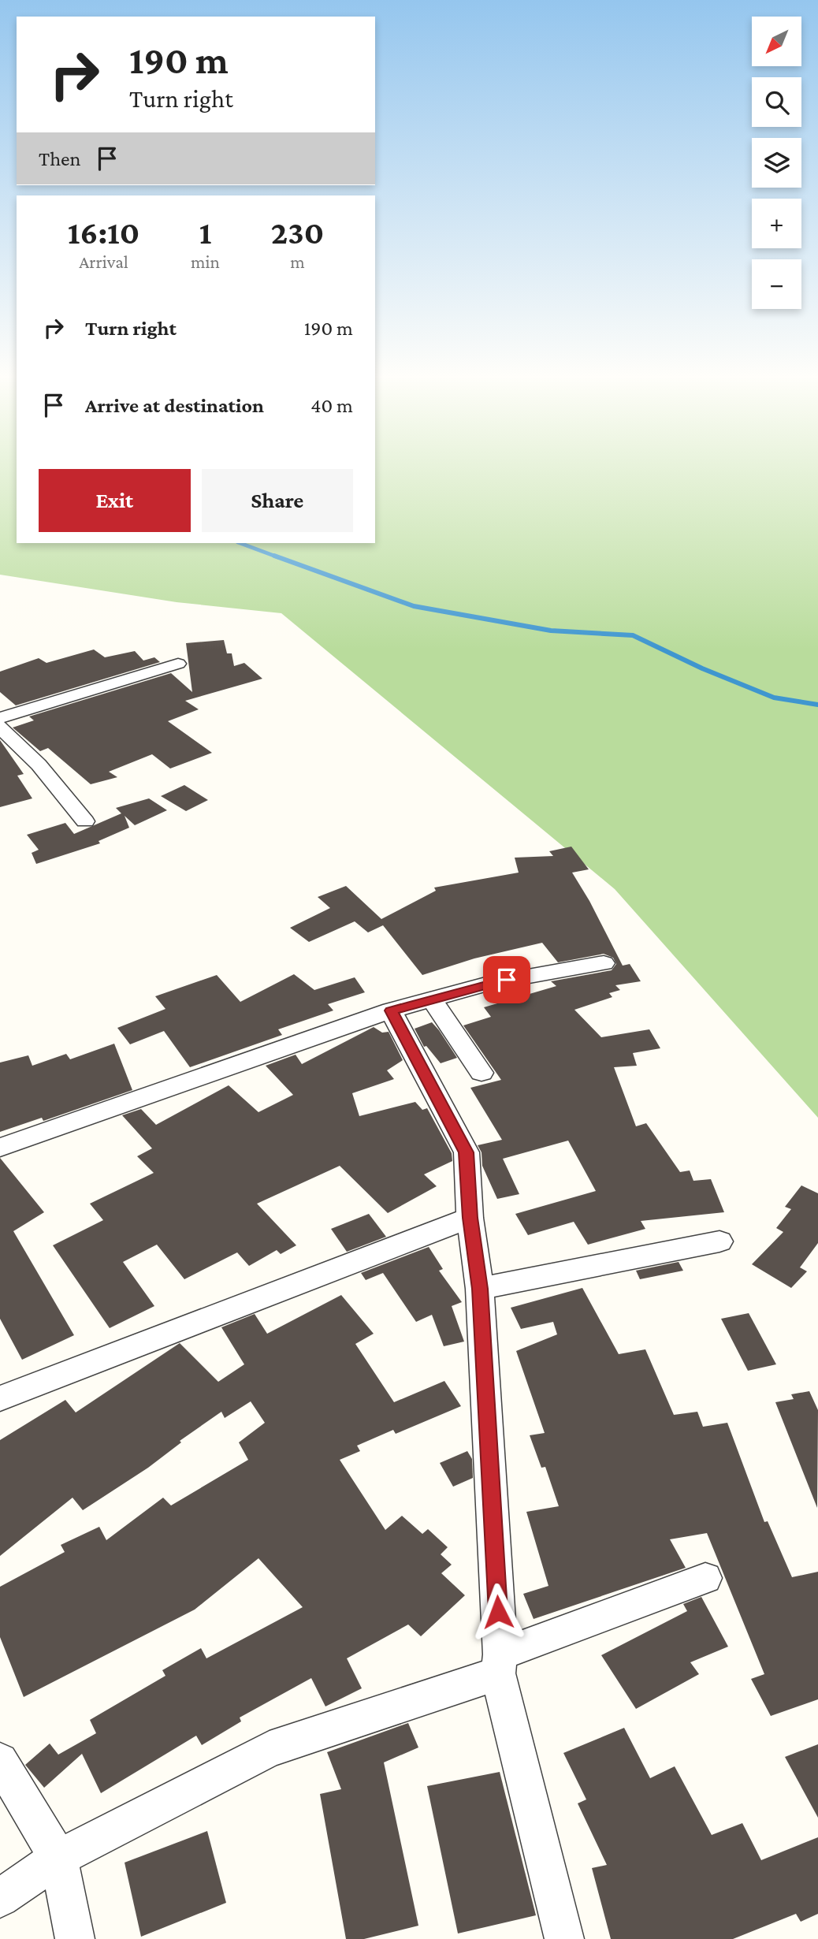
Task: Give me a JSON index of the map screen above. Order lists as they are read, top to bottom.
{
  "north": "bottom left",
  "page": {
    "map_buttons": ["+", "−"],
    "turn": ["190 m", "Turn right"],
    "then": "Then",
    "eta": [
      "16:10",
      "Arrival",
      "1",
      "min",
      "230",
      "m"
    ],
    "list": [
      {
        "name": "Turn right",
        "value": "190 m"
      },
      {
        "name": "Arrive at destination",
        "value": "40 m"
      }
    ],
    "buttons": ["Exit", "Share"]
  }
}
